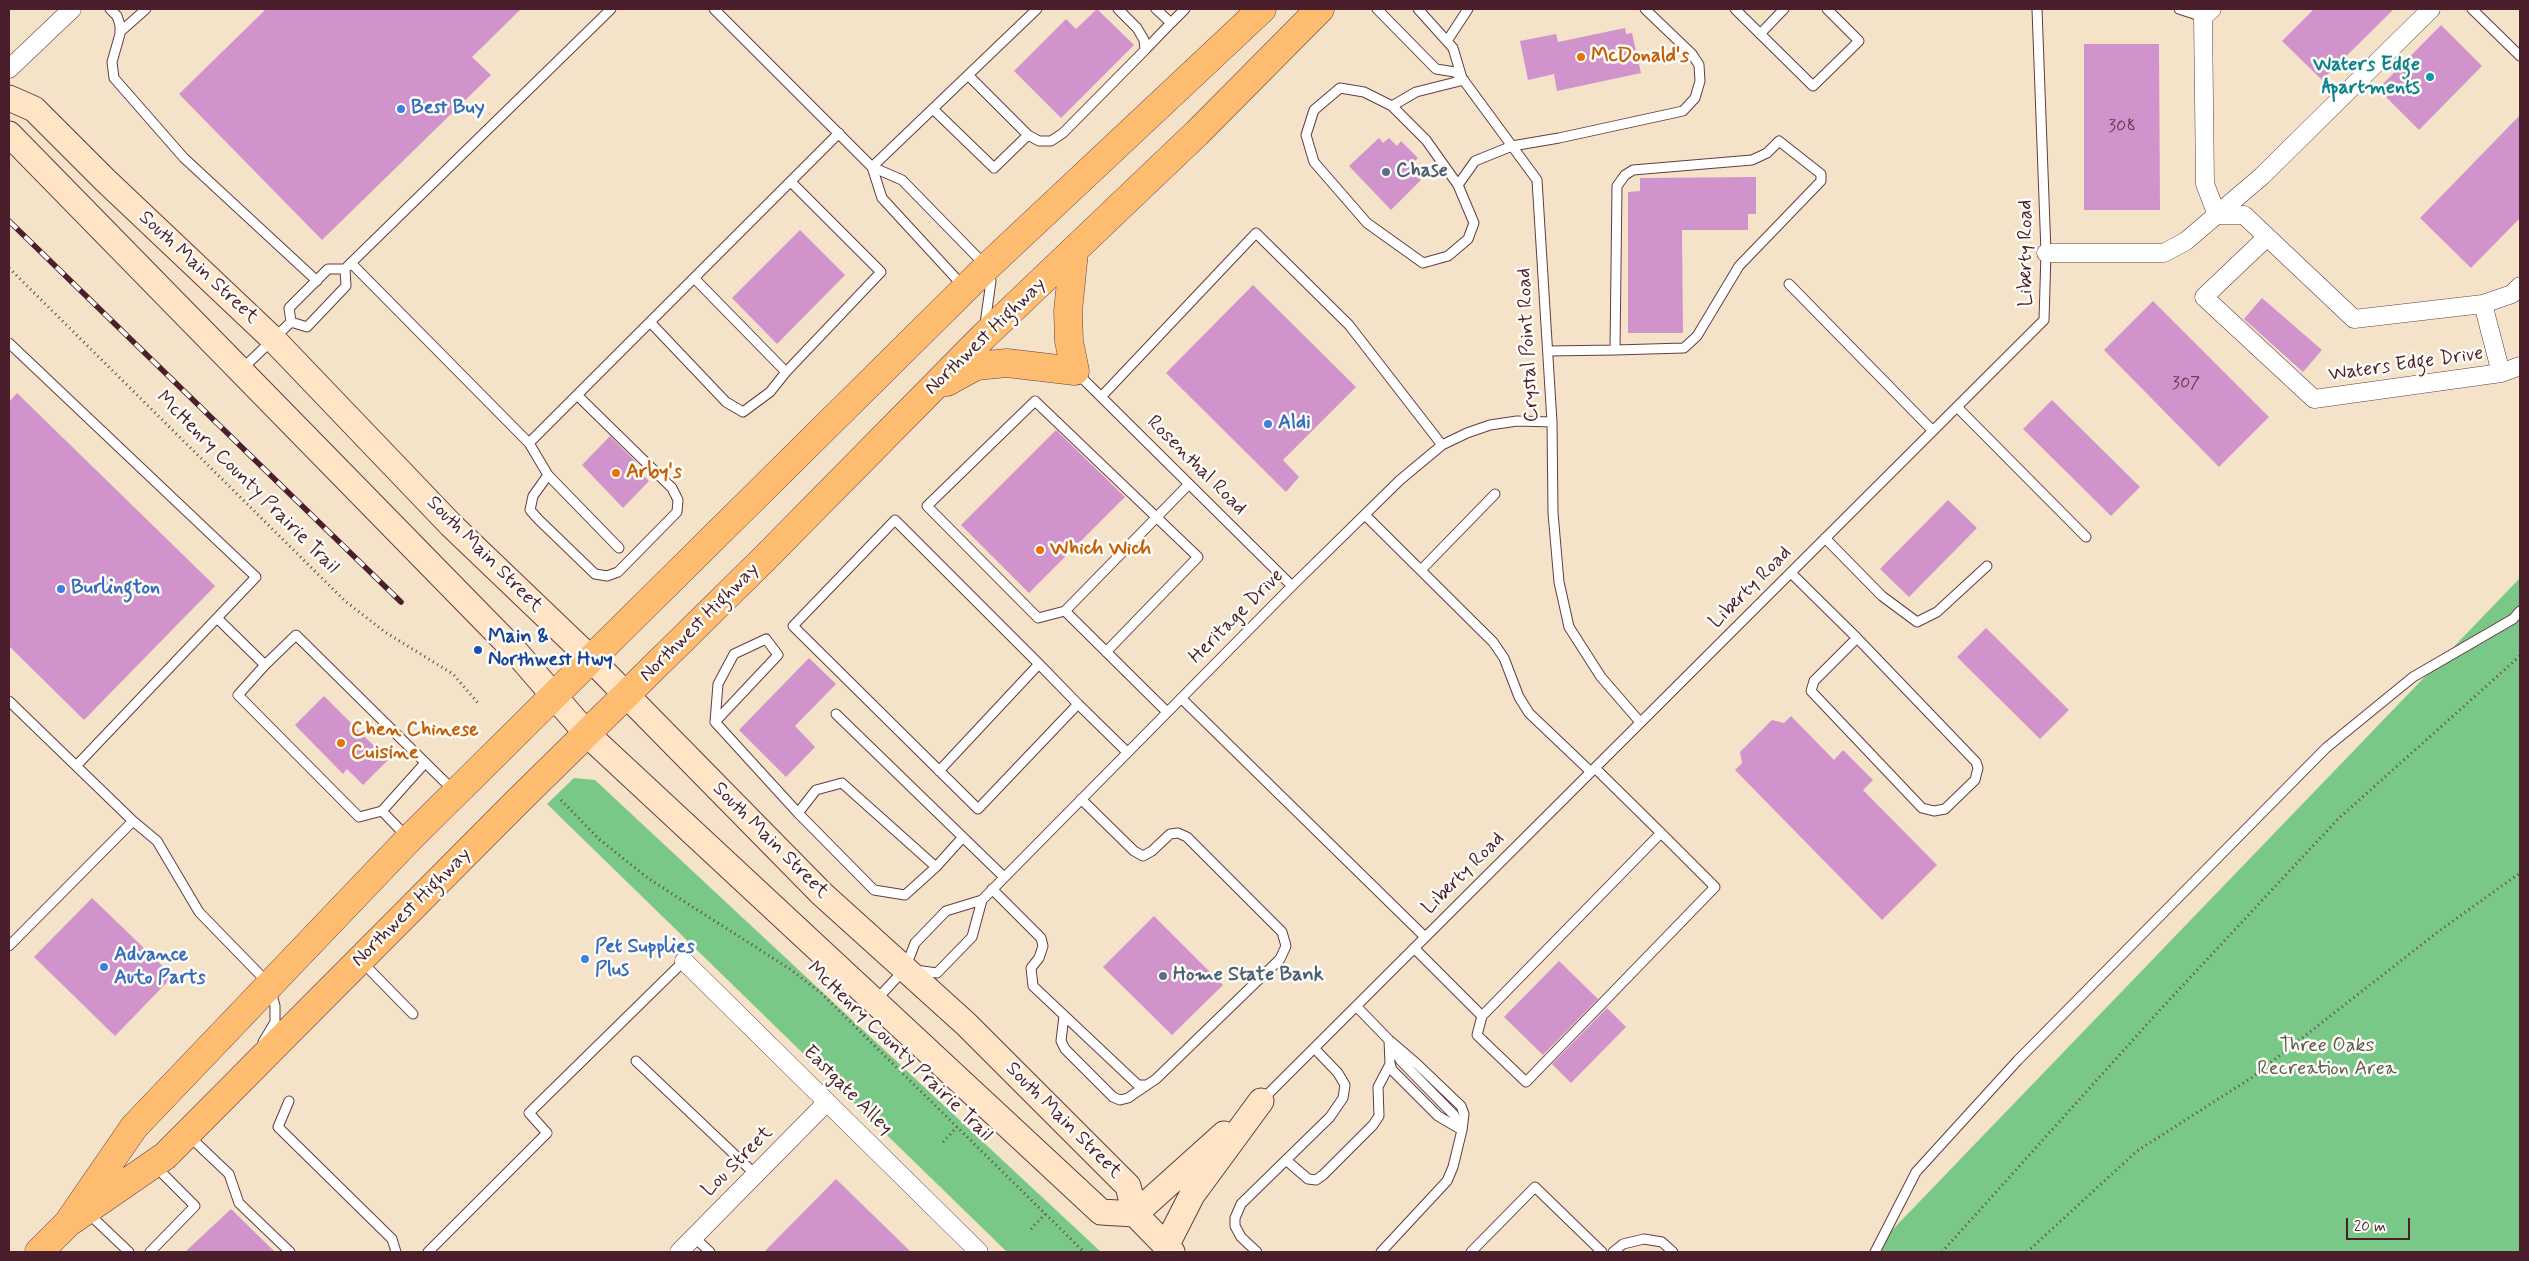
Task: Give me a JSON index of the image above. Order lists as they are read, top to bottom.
{
  "streets": {
    "main road": ["Northwest Highway"],
    "street": [
      "South Main Street",
      "Waters Edge Drive",
      "Eastgate Alley",
      "Lou Street"
    ],
    "lane": [
      "Liberty Road",
      "Crystal Point Road",
      "Rosenthal Road",
      "Heritage Drive"
    ],
    "path": ["McHenry County Prairie Trail"]
  },
  "crossings": [
    ["Liberty Road", "Crystal Point Road"],
    ["South Main Street", "Northwest Highway"],
    ["South Main Street", "Heritage Drive"],
    ["Crystal Point Road", "Heritage Drive"],
    ["Rosenthal Road", "Heritage Drive"],
    ["Eastgate Alley", "Lou Street"]
  ],
  "parks": ["Three Oaks Recreation Area"],
  "places": [
    "McDonald's",
    "Waters Edge Apartments",
    "Best Buy",
    "Chase",
    "Aldi",
    "Arby's",
    "Which Wich",
    "Burlington",
    "Main & Northwest Hwy",
    "Chen Chinese Cuisine",
    "Pet Supplies Plus",
    "Advance Auto Parts",
    "Home State Bank"
  ],
  "house_numbers": ["308", "307"],
  "scale_bar": "20 m"
}
